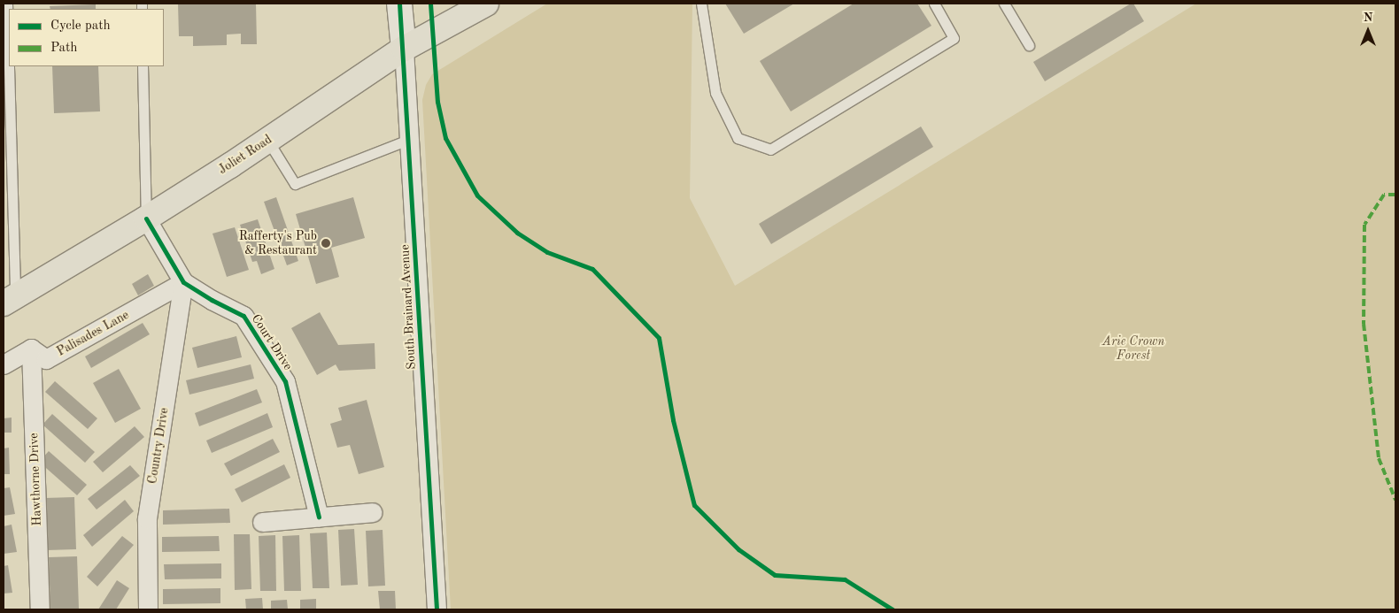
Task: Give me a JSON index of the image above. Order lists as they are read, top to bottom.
{
  "streets": {
    "main road": ["Joliet Road"],
    "street": [
      "South Brainard Avenue",
      "Palisades Lane",
      "Court Drive",
      "Country Drive",
      "Hawthorne Drive"
    ]
  },
  "crossings": [
    ["Joliet Road", "South Brainard Avenue"],
    ["Joliet Road", "Court Drive"],
    ["Palisades Lane", "Court Drive"],
    ["Palisades Lane", "Country Drive"],
    ["Palisades Lane", "Hawthorne Drive"],
    ["Court Drive", "Country Drive"]
  ],
  "parks": ["Arie Crown Forest"],
  "places": ["Rafferty's Pub & Restaurant"],
  "legend": ["Cycle path", "Path"],
  "north": "top"
}
